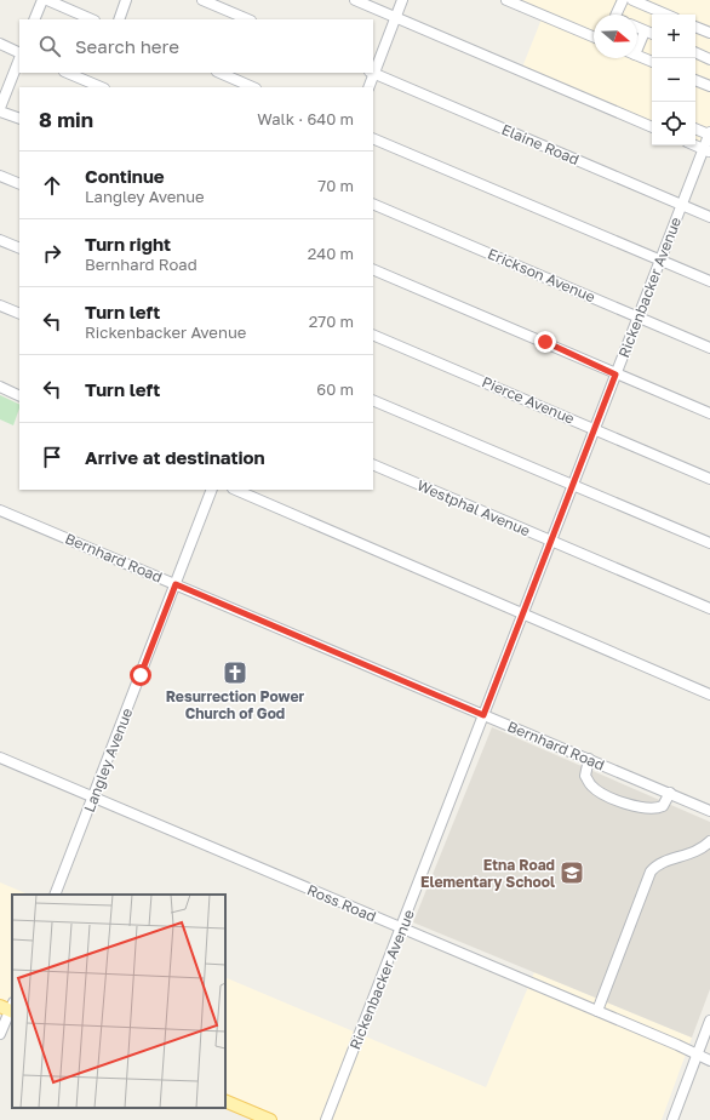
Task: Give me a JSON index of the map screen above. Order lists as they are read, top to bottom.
{
  "streets": {
    "street": [
      "Elaine Road",
      "Erickson Avenue",
      "Rickenbacker Avenue",
      "Pierce Avenue",
      "Westphal Avenue",
      "Bernhard Road",
      "Langley Avenue",
      "Ross Road"
    ]
  },
  "crossings": [
    ["Elaine Road", "Rickenbacker Avenue"],
    ["Erickson Avenue", "Rickenbacker Avenue"],
    ["Rickenbacker Avenue", "Pierce Avenue"],
    ["Rickenbacker Avenue", "Westphal Avenue"],
    ["Rickenbacker Avenue", "Bernhard Road"],
    ["Rickenbacker Avenue", "Ross Road"],
    ["Bernhard Road", "Langley Avenue"],
    ["Langley Avenue", "Ross Road"]
  ],
  "places": {
    "church": ["Resurrection Power Church of God"],
    "school or university": ["Etna Road Elementary School"]
  },
  "north": "right",
  "page": {
    "map_buttons": ["+", "−"],
    "search": "Search here",
    "heading": ["8 min", "Walk · 640 m"],
    "list": [
      ["Continue", "Langley Avenue", "70 m"],
      ["Turn right", "Bernhard Road", "240 m"],
      ["Turn left", "Rickenbacker Avenue", "270 m"],
      ["Turn left", "60 m"],
      "Arrive at destination"
    ]
  }
}
